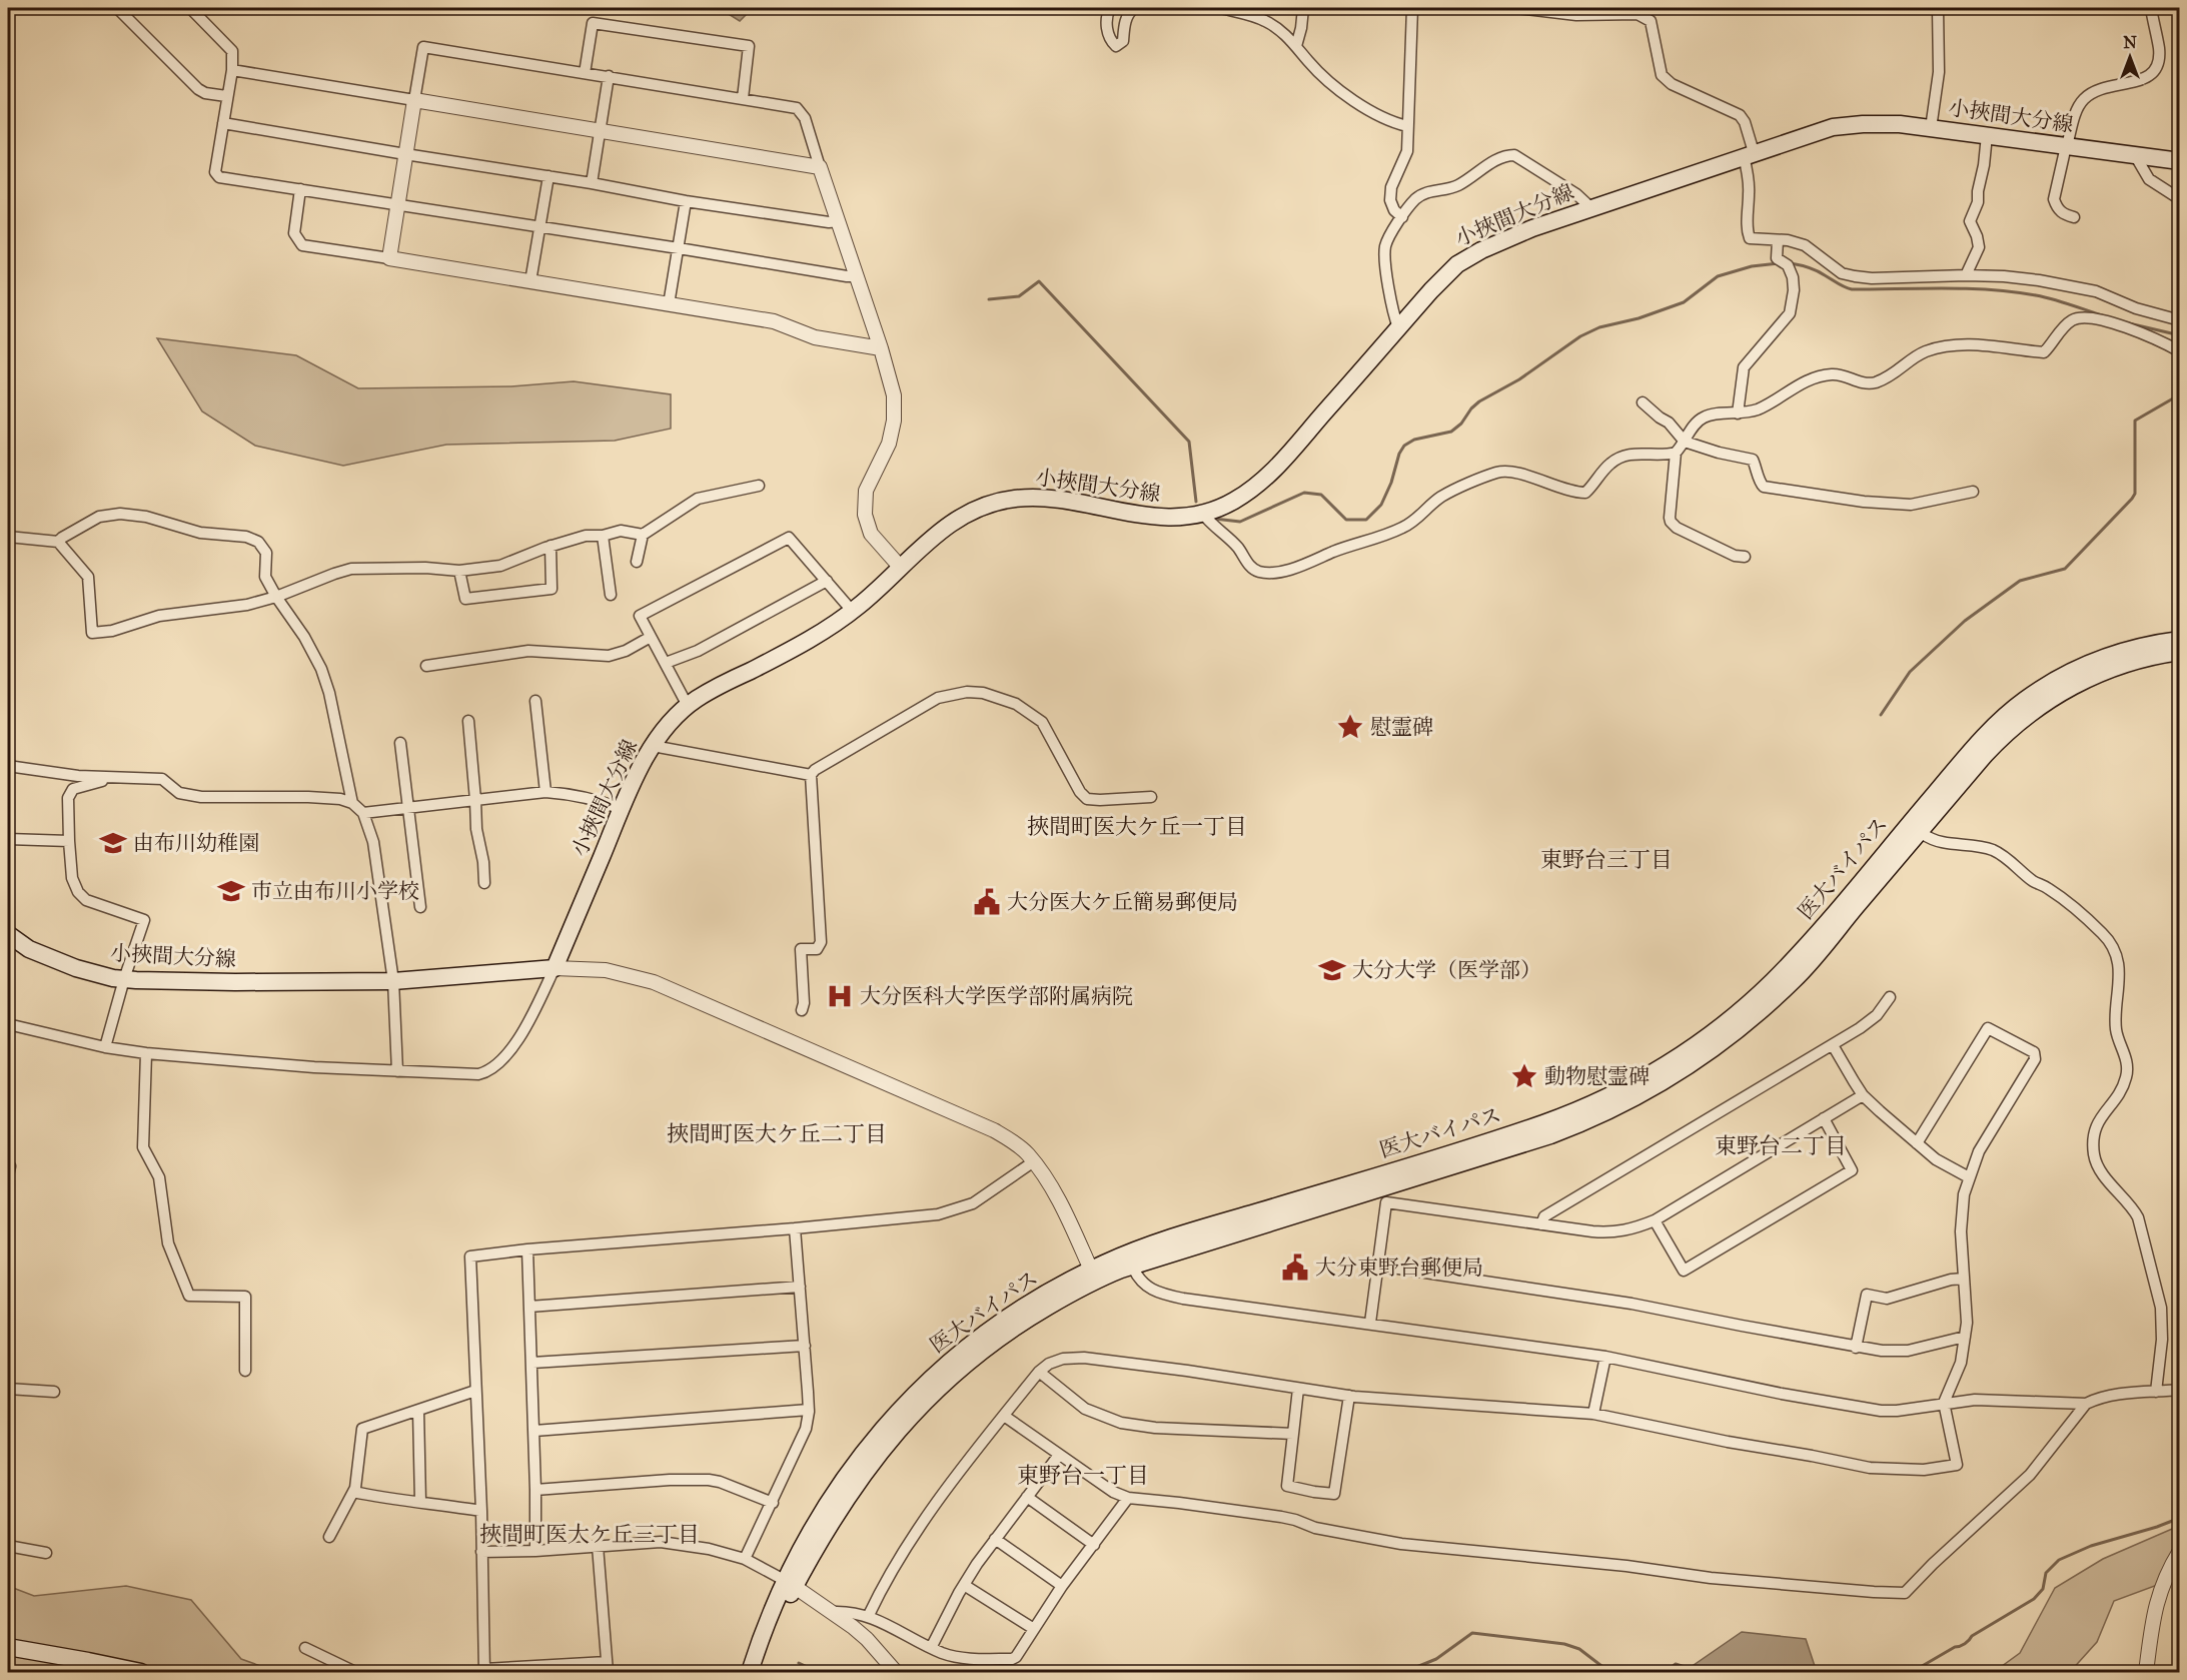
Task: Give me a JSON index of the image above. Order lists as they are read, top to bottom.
{
  "streets": {
    "main road": ["小挾間大分線", "医大バイパス"]
  },
  "districts": [
    "挾間町医大ケ丘一丁目",
    "東野台三丁目",
    "挾間町医大ケ丘二丁目",
    "東野台二丁目",
    "東野台一丁目",
    "挾間町医大ケ丘三丁目"
  ],
  "places": {
    "place": ["慰霊碑", "動物慰霊碑"],
    "school or university": ["由布川幼稚園", "市立由布川小学校", "大分大学（医学部）"],
    "public building": ["大分医大ケ丘簡易郵便局", "大分東野台郵便局"],
    "hospital": ["大分医科大学医学部附属病院"]
  },
  "north": "top"
}
